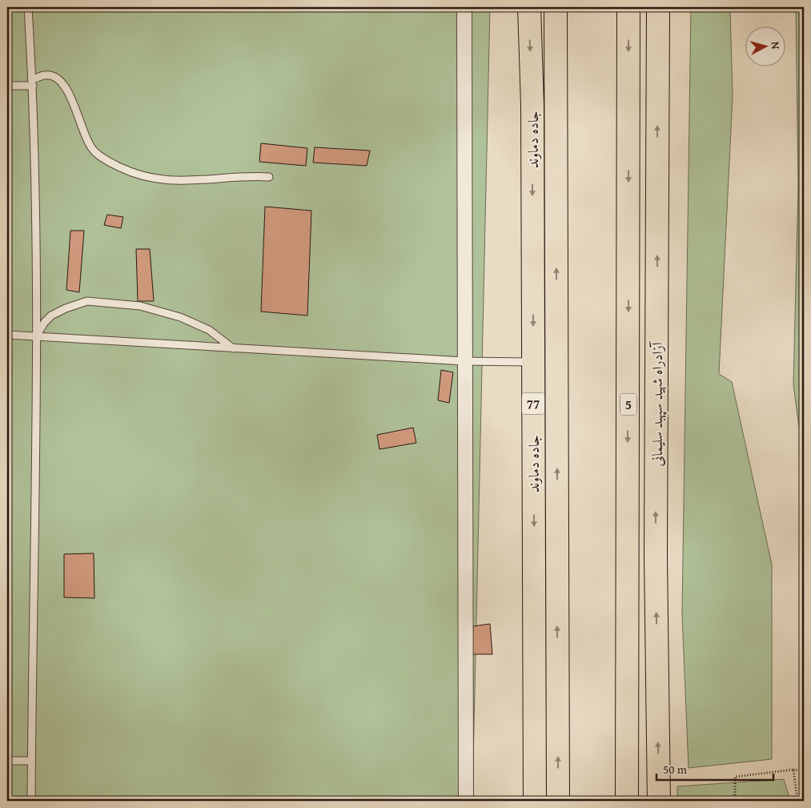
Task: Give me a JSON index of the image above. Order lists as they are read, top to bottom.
{
  "streets": {
    "highway": [
      "جاده دماوند",
      "77",
      "5",
      "آزادراه شهید سپهبد سلیمانی"
    ]
  },
  "scale_bar": "50 m",
  "north": "right"
}
